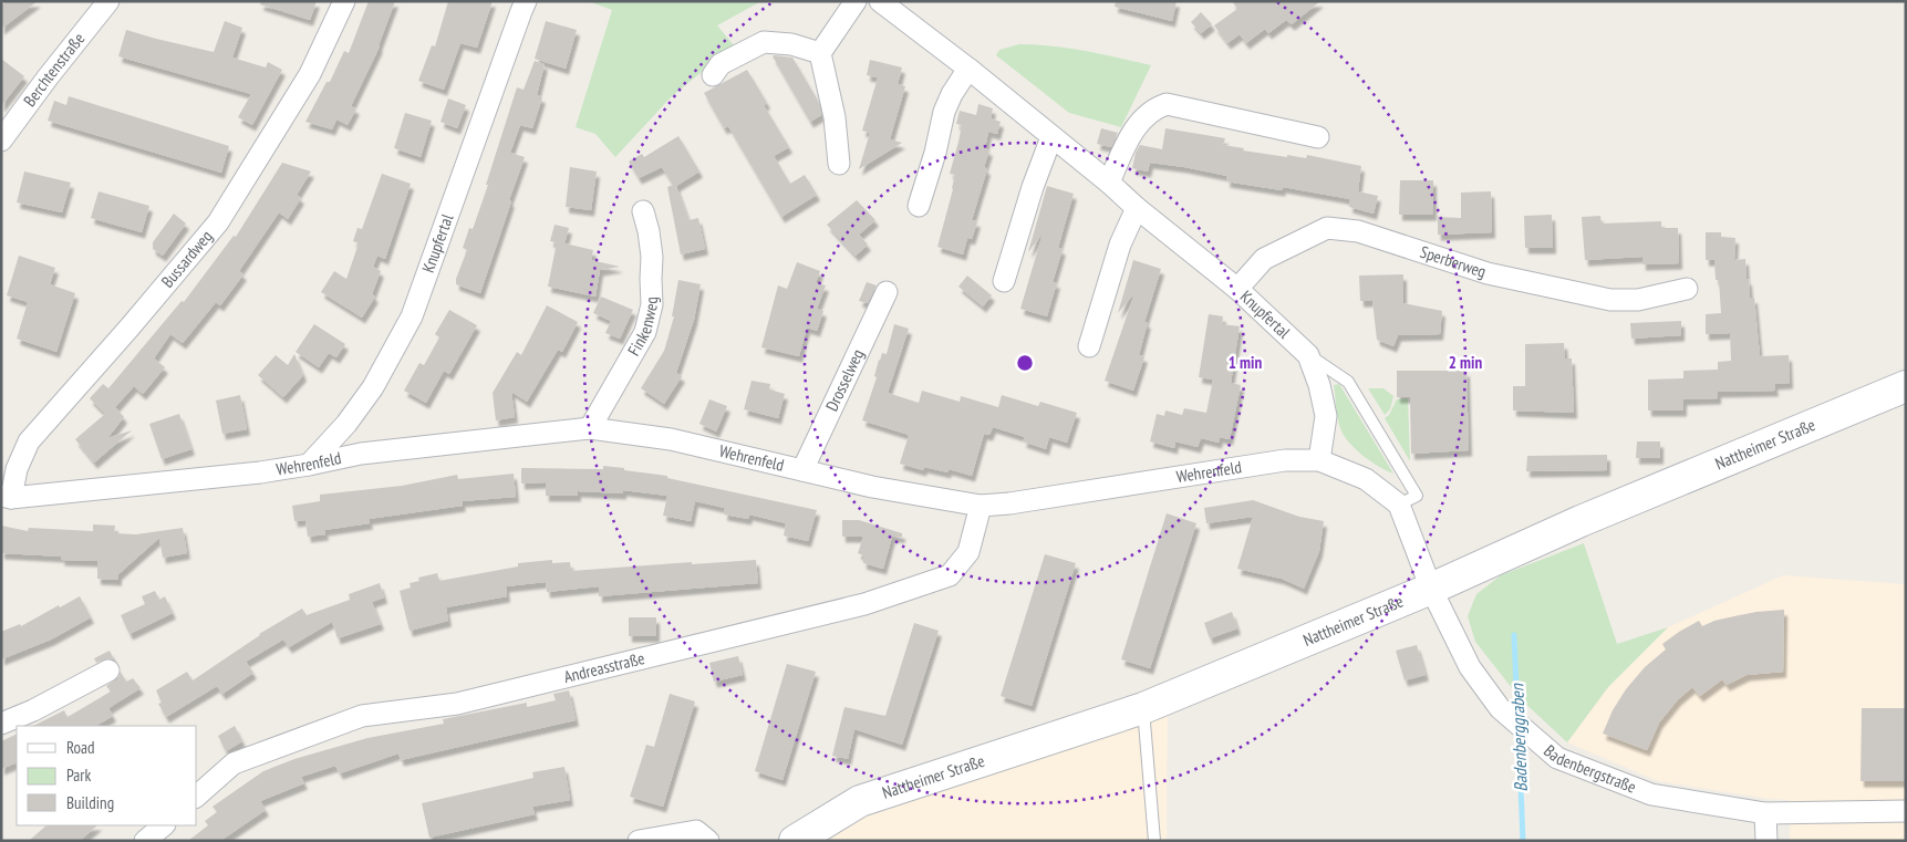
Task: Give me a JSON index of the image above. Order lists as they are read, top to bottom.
{
  "streets": {
    "street": [
      "Berchtenstraße",
      "Knupfertal",
      "Bussardweg",
      "Sperberweg",
      "Finkenweg",
      "Drosselweg",
      "Nattheimer Straße",
      "Wehrenfeld",
      "Andreasstraße",
      "Badenbergstraße"
    ]
  },
  "crossings": [
    ["Knupfertal", "Sperberweg"],
    ["Knupfertal", "Wehrenfeld"],
    ["Bussardweg", "Wehrenfeld"],
    ["Finkenweg", "Wehrenfeld"],
    ["Drosselweg", "Wehrenfeld"],
    ["Nattheimer Straße", "Badenbergstraße"],
    ["Wehrenfeld", "Andreasstraße"]
  ],
  "water": ["Badenberggraben"],
  "legend": ["Road", "Park", "Building"],
  "rings": ["1 min", "2 min"]
}
